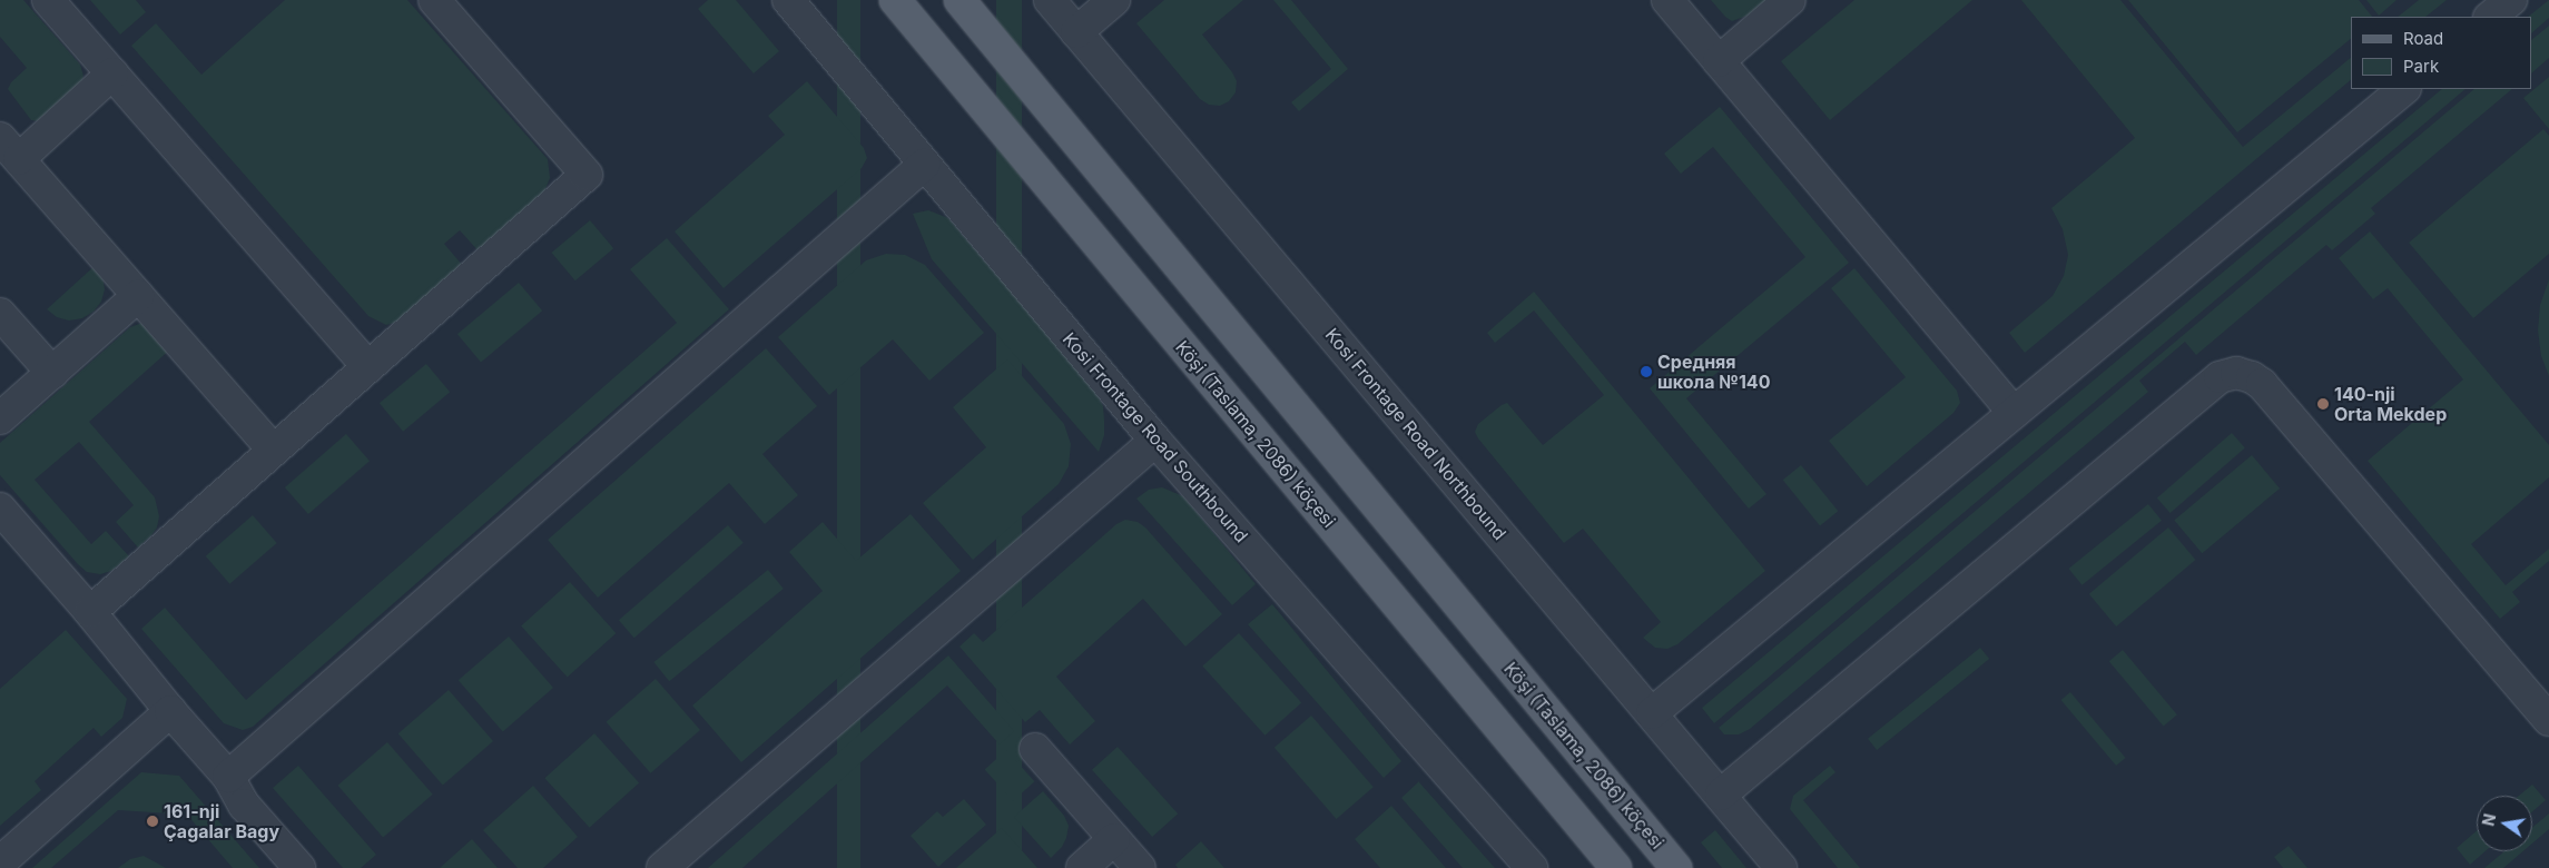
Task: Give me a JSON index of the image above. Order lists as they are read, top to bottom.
{
  "streets": {
    "main road": ["Köşi (Taslama, 2086) köçesi"],
    "street": ["Kosi Frontage Road Northbound", "Kosi Frontage Road Southbound"]
  },
  "places": ["Средняя школа №140", "140-nji Orta Mekdep", "161-nji Çagalar Bagy"],
  "legend": ["Road", "Park"],
  "north": "left"
}
